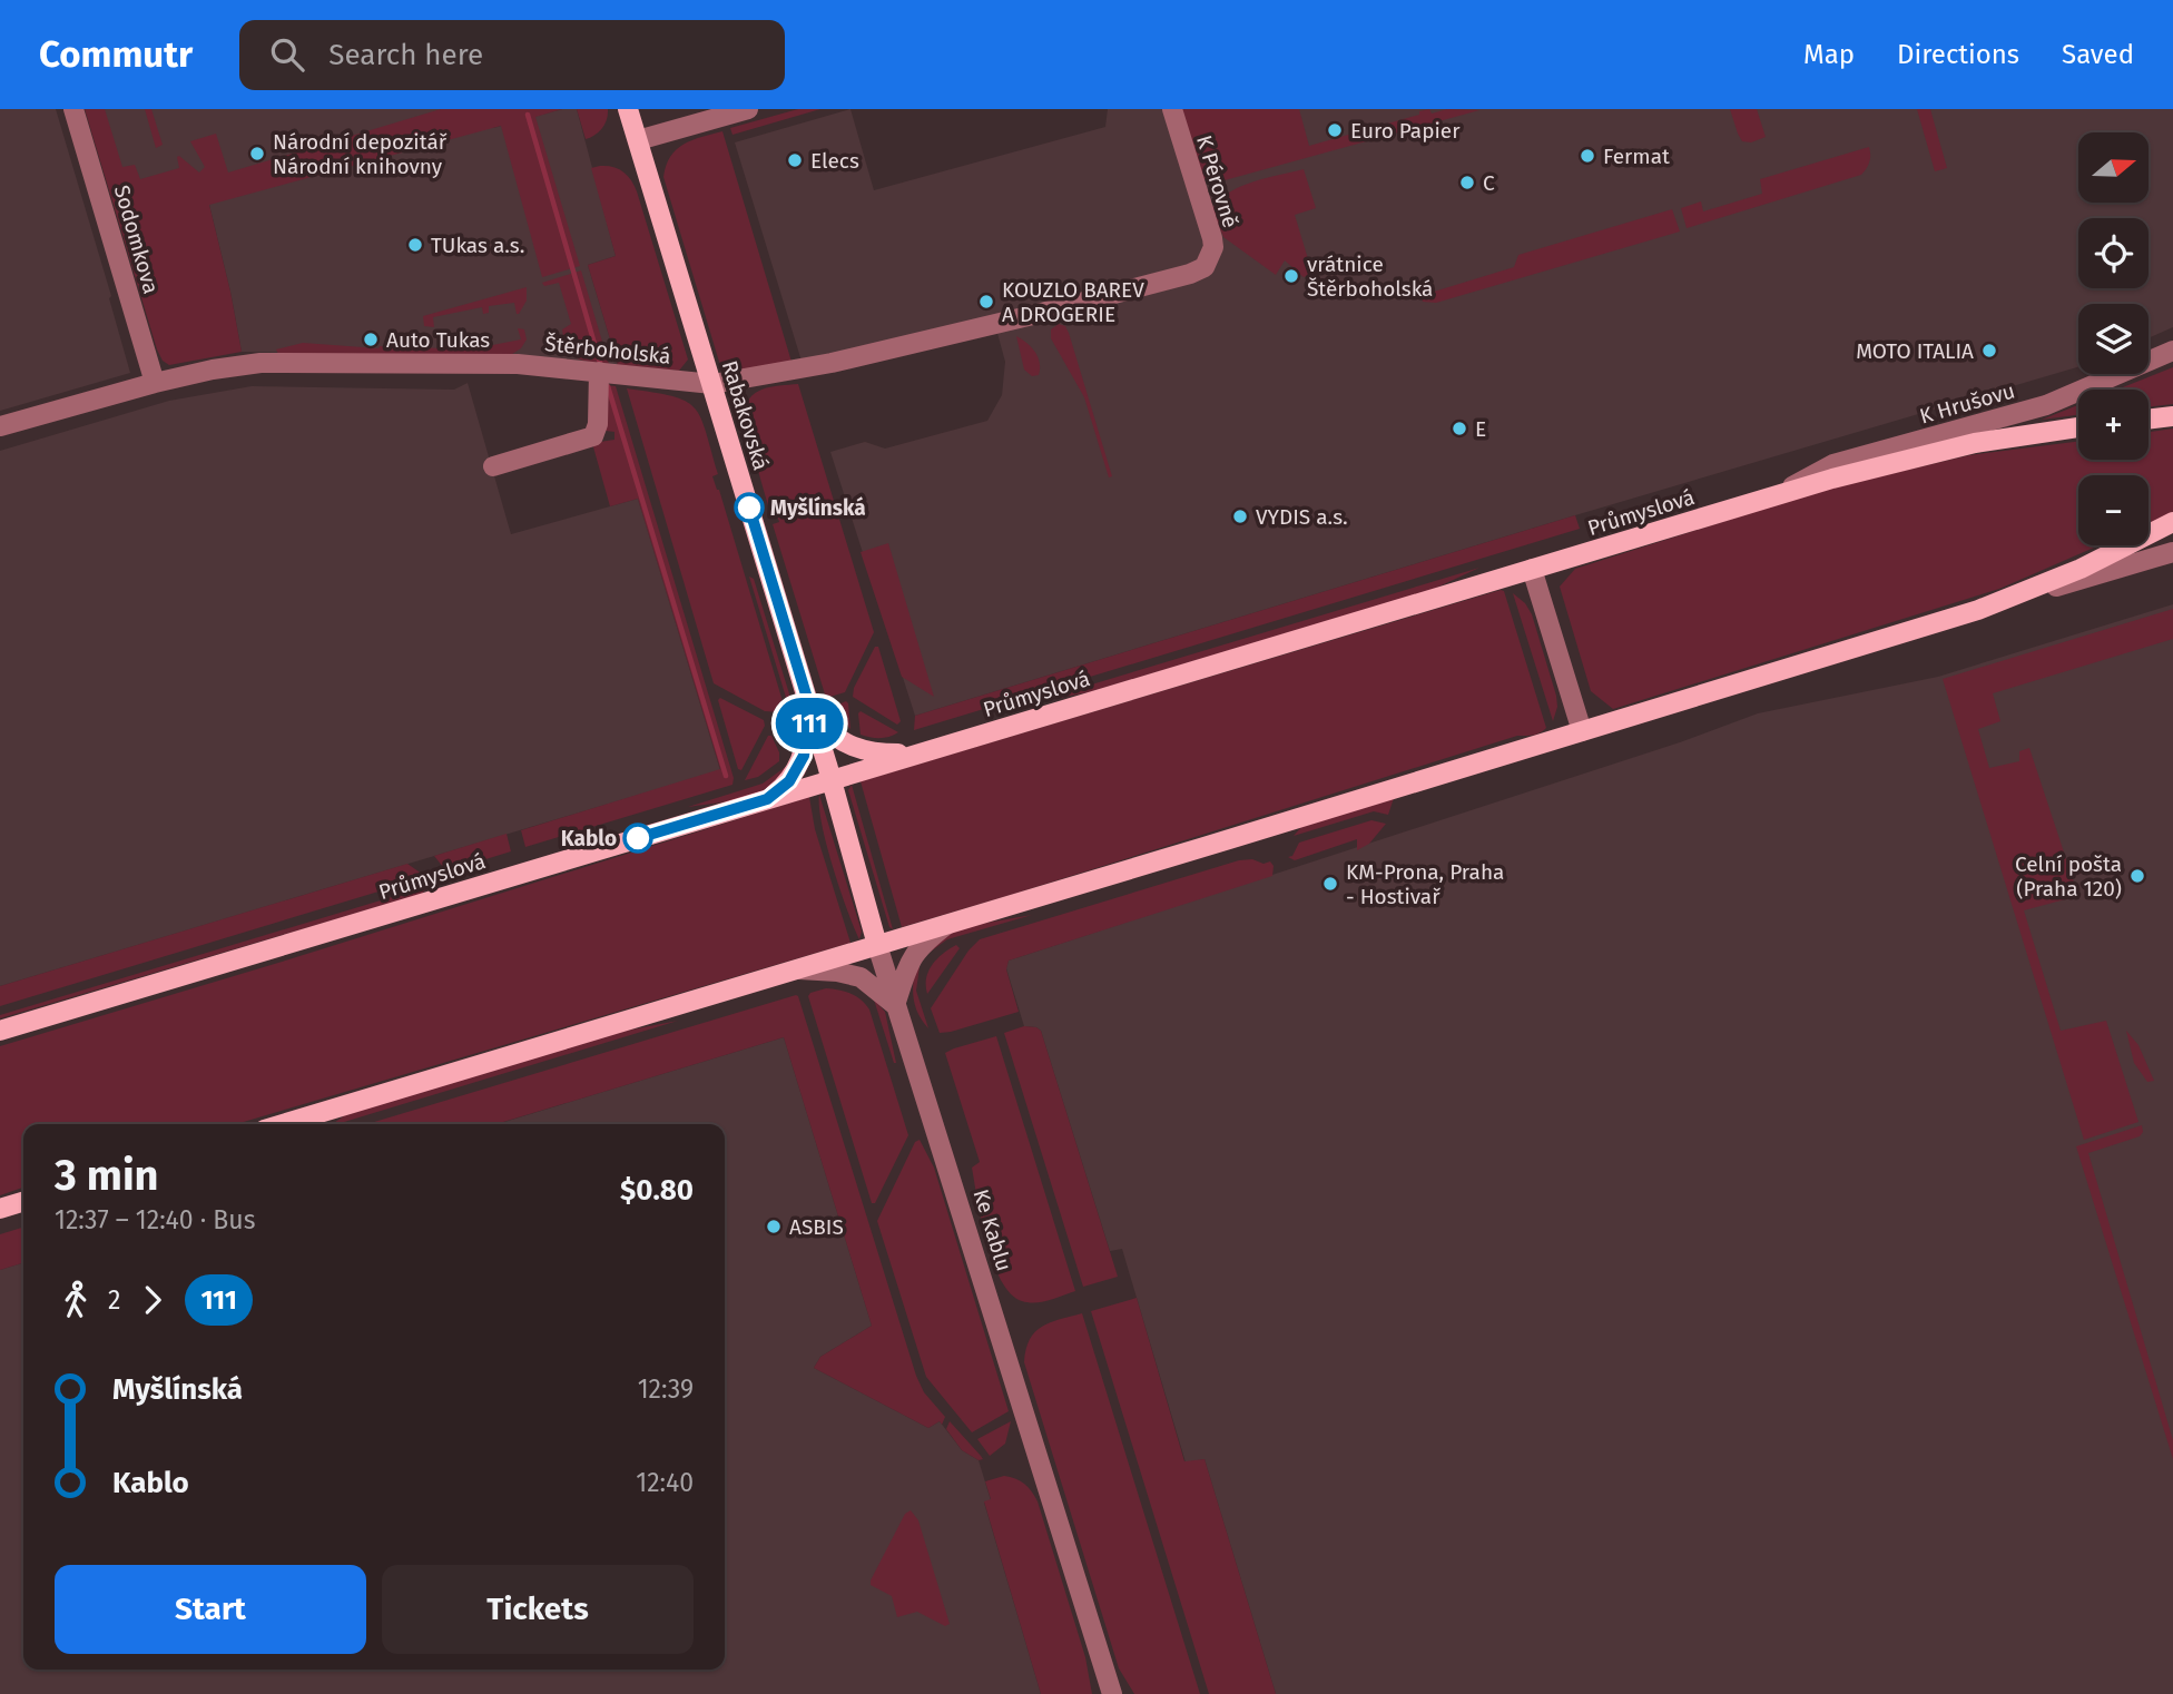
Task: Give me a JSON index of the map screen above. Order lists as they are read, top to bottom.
{
  "streets": {
    "main road": ["Rabakovská", "Průmyslová", "Ke Kablu"],
    "street": [
      "K Pérovně",
      "Sodomkova",
      "Štěrboholská",
      "K Hrušovu"
    ]
  },
  "crossings": [
    ["K Pérovně", "Štěrboholská"],
    ["Sodomkova", "Štěrboholská"],
    ["Štěrboholská", "Rabakovská"],
    ["K Hrušovu", "Průmyslová"],
    ["Rabakovská", "Průmyslová"],
    ["Rabakovská", "Ke Kablu"],
    ["Průmyslová", "Ke Kablu"]
  ],
  "places": [
    "Euro Papier",
    "Národní depozitář Národní knihovny",
    "Fermat",
    "Elecs",
    "C",
    "TUkas a.s.",
    "vrátnice Štěrboholská",
    "KOUZLO BAREV A DROGERIE",
    "Auto Tukas",
    "MOTO ITALIA",
    "E",
    "Myšlínská",
    "VYDIS a.s.",
    "Kablo",
    "Celní pošta (Praha 120)",
    "KM-Prona, Praha - Hostivař",
    "ASBIS"
  ],
  "lines": ["bus line 111"],
  "north": "right",
  "page": {
    "header": "Commutr",
    "search": "Search here",
    "nav": ["Map", "Directions", "Saved"],
    "on_map": "111",
    "map_buttons": ["+", "−"],
    "heading": ["3 min", "12:37 – 12:40 · Bus", "$0.80"],
    "legs": ["2", "111"],
    "list": [
      {
        "name": "Myšlínská",
        "value": "12:39"
      },
      {
        "name": "Kablo",
        "value": "12:40"
      }
    ],
    "buttons": ["Start", "Tickets"]
  }
}
